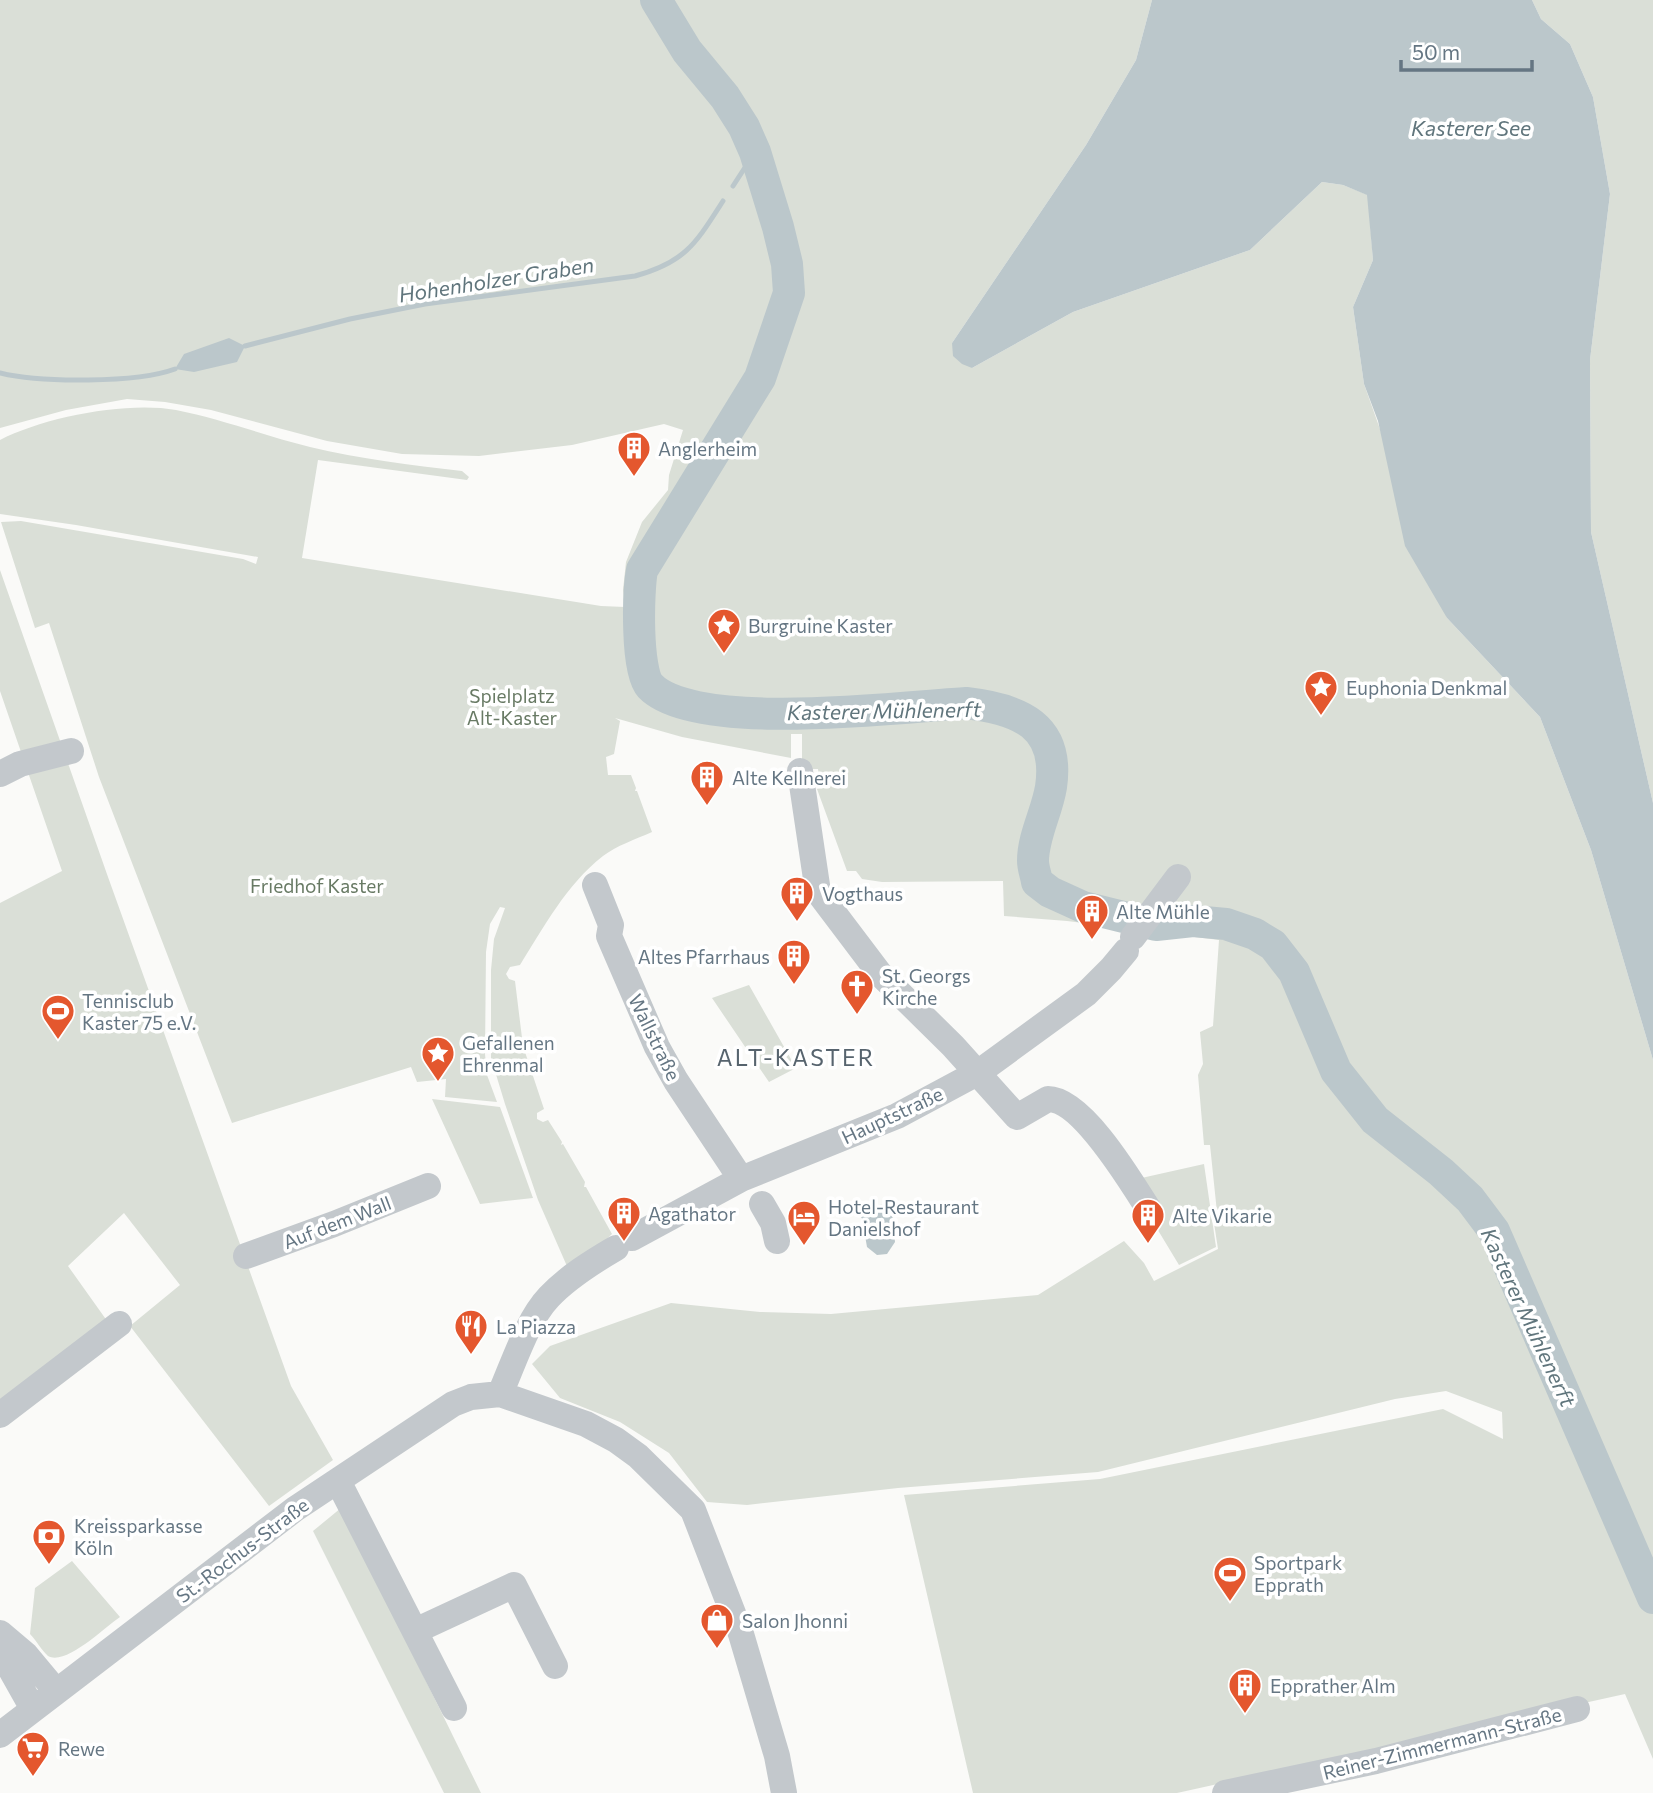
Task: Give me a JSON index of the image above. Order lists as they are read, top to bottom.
{
  "streets": {
    "street": [
      "Wallstraße",
      "Hauptstraße",
      "Auf dem Wall",
      "St.-Rochus-Straße",
      "Reiner-Zimmermann-Straße"
    ]
  },
  "crossings": [
    ["Wallstraße", "Hauptstraße"],
    ["Hauptstraße", "St.-Rochus-Straße"]
  ],
  "districts": ["ALT-KASTER"],
  "water": ["Kasterer See", "Hohenholzer Graben", "Kasterer Mühlenerft"],
  "parks": ["Spielplatz Alt-Kaster", "Friedhof Kaster"],
  "places": {
    "building": [
      "Anglerheim",
      "Alte Kellnerei",
      "Vogthaus",
      "Alte Mühle",
      "Altes Pfarrhaus",
      "Agathator",
      "Alte Vikarie",
      "Epprather Alm"
    ],
    "place": ["Burgruine Kaster", "Euphonia Denkmal", "Gefallenen Ehrenmal"],
    "church": ["St. Georgs Kirche"],
    "sports": ["Tennisclub Kaster 75 e.V.", "Sportpark Epprath"],
    "hotel": ["Hotel-Restaurant Danielshof"],
    "restaurant": ["La Piazza"],
    "bank": ["Kreissparkasse Köln"],
    "shop": ["Salon Jhonni"],
    "supermarket": ["Rewe"]
  },
  "scale_bar": "50 m"
}
